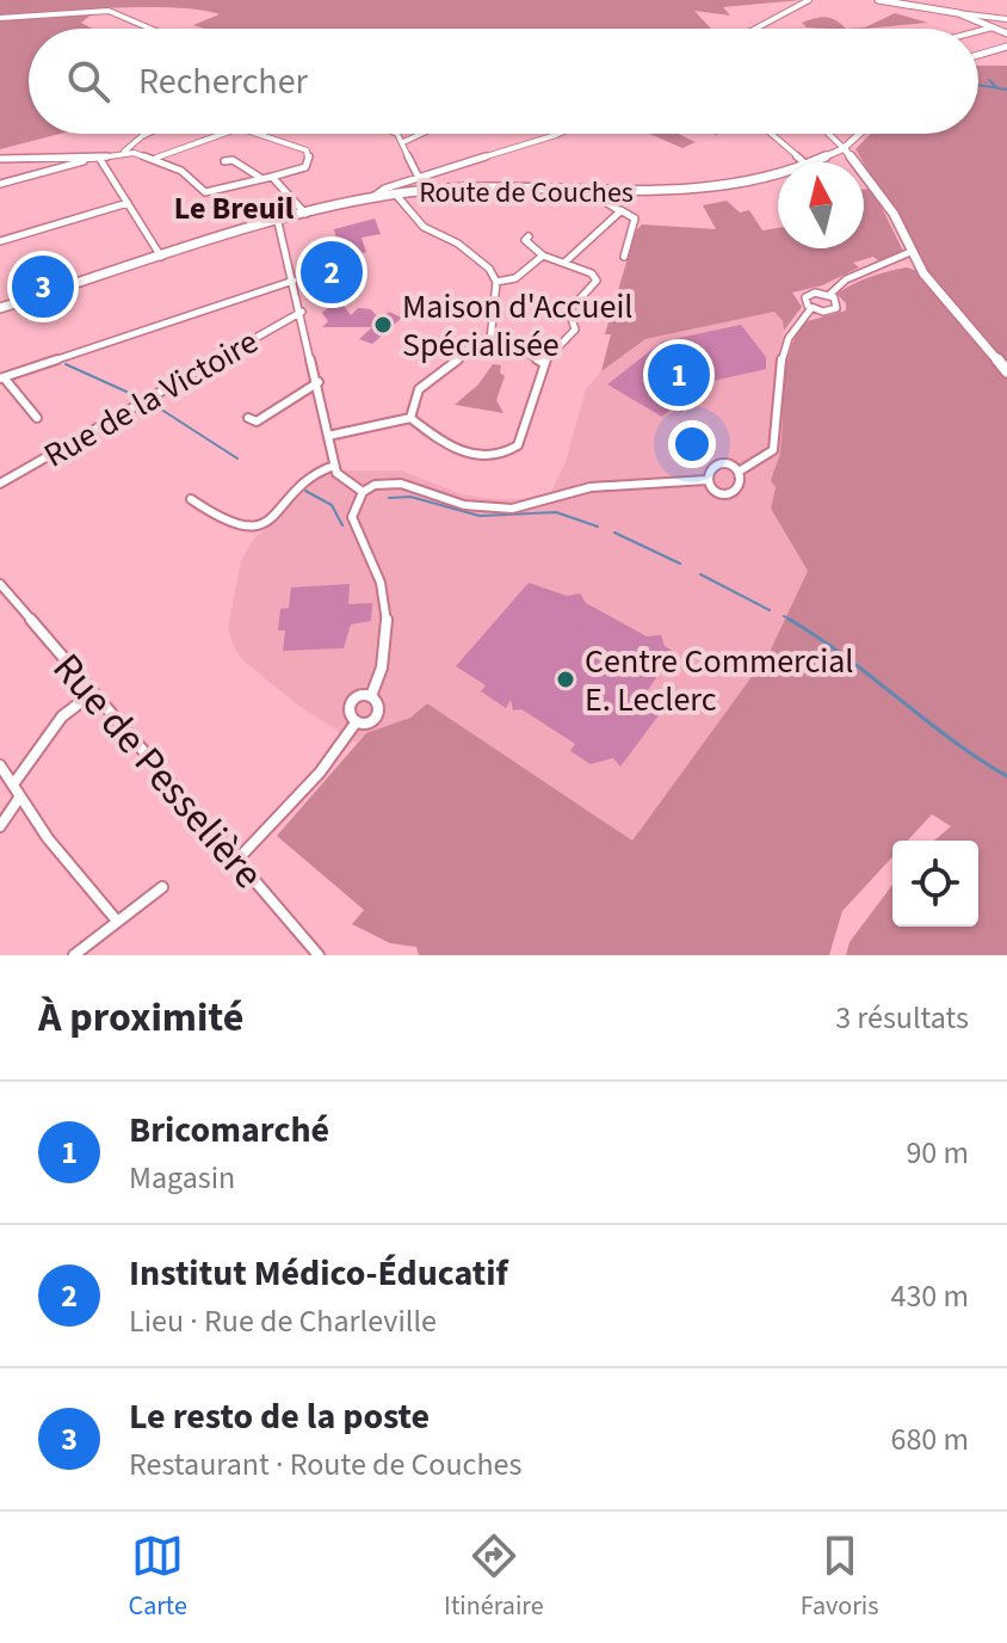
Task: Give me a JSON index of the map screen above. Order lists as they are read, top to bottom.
{
  "streets": {
    "main road": ["Route de Couches"],
    "street": ["Rue de la Victoire", "Rue de Pesselière"]
  },
  "districts": ["Le Breuil"],
  "places": ["Maison d'Accueil Spécialisée", "Centre Commercial E. Leclerc"],
  "north": "top",
  "page": {
    "search": "Rechercher",
    "pins": ["2", "3", "1"],
    "heading": ["À proximité", "3 résultats"],
    "list": [
      {
        "mark": "1",
        "name": "Bricomarché",
        "note": "Magasin",
        "value": "90 m"
      },
      {
        "mark": "2",
        "name": "Institut Médico-Éducatif",
        "note": "Lieu · Rue de Charleville",
        "value": "430 m"
      },
      {
        "mark": "3",
        "name": "Le resto de la poste",
        "note": "Restaurant · Route de Couches",
        "value": "680 m"
      }
    ],
    "nav": ["Carte", "Itinéraire", "Favoris"]
  }
}
